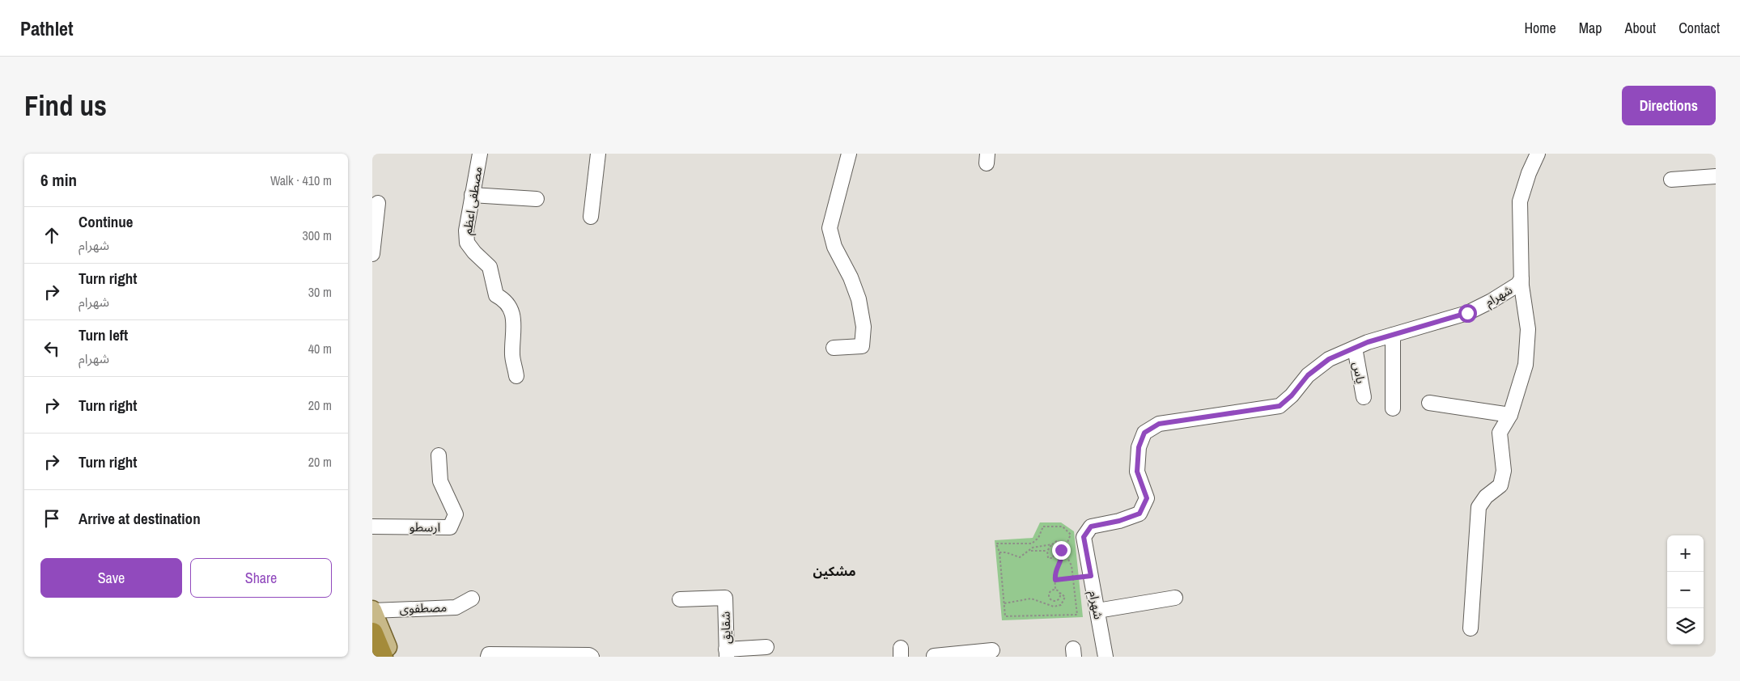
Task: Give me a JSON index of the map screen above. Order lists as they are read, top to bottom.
{
  "streets": {
    "street": [
      "مصطفی اعظم",
      "شهرام",
      "یاس",
      "ارسطو",
      "مصطفوی",
      "شقایق"
    ]
  },
  "crossings": [
    ["شهرام", "یاس"]
  ],
  "districts": ["مشکین"],
  "page": {
    "header": "Pathlet",
    "nav": [
      "Home",
      "Map",
      "About",
      "Contact"
    ],
    "buttons": [
      "Directions",
      ["Save", "Share"]
    ],
    "title": "Find us",
    "heading": ["6 min", "Walk · 410 m"],
    "list": [
      ["Continue", "شهرام", "300 m"],
      ["Turn right", "شهرام", "30 m"],
      ["Turn left", "شهرام", "40 m"],
      ["Turn right", "20 m"],
      ["Turn right", "20 m"],
      "Arrive at destination"
    ],
    "map_buttons": ["+", "−"]
  }
}
